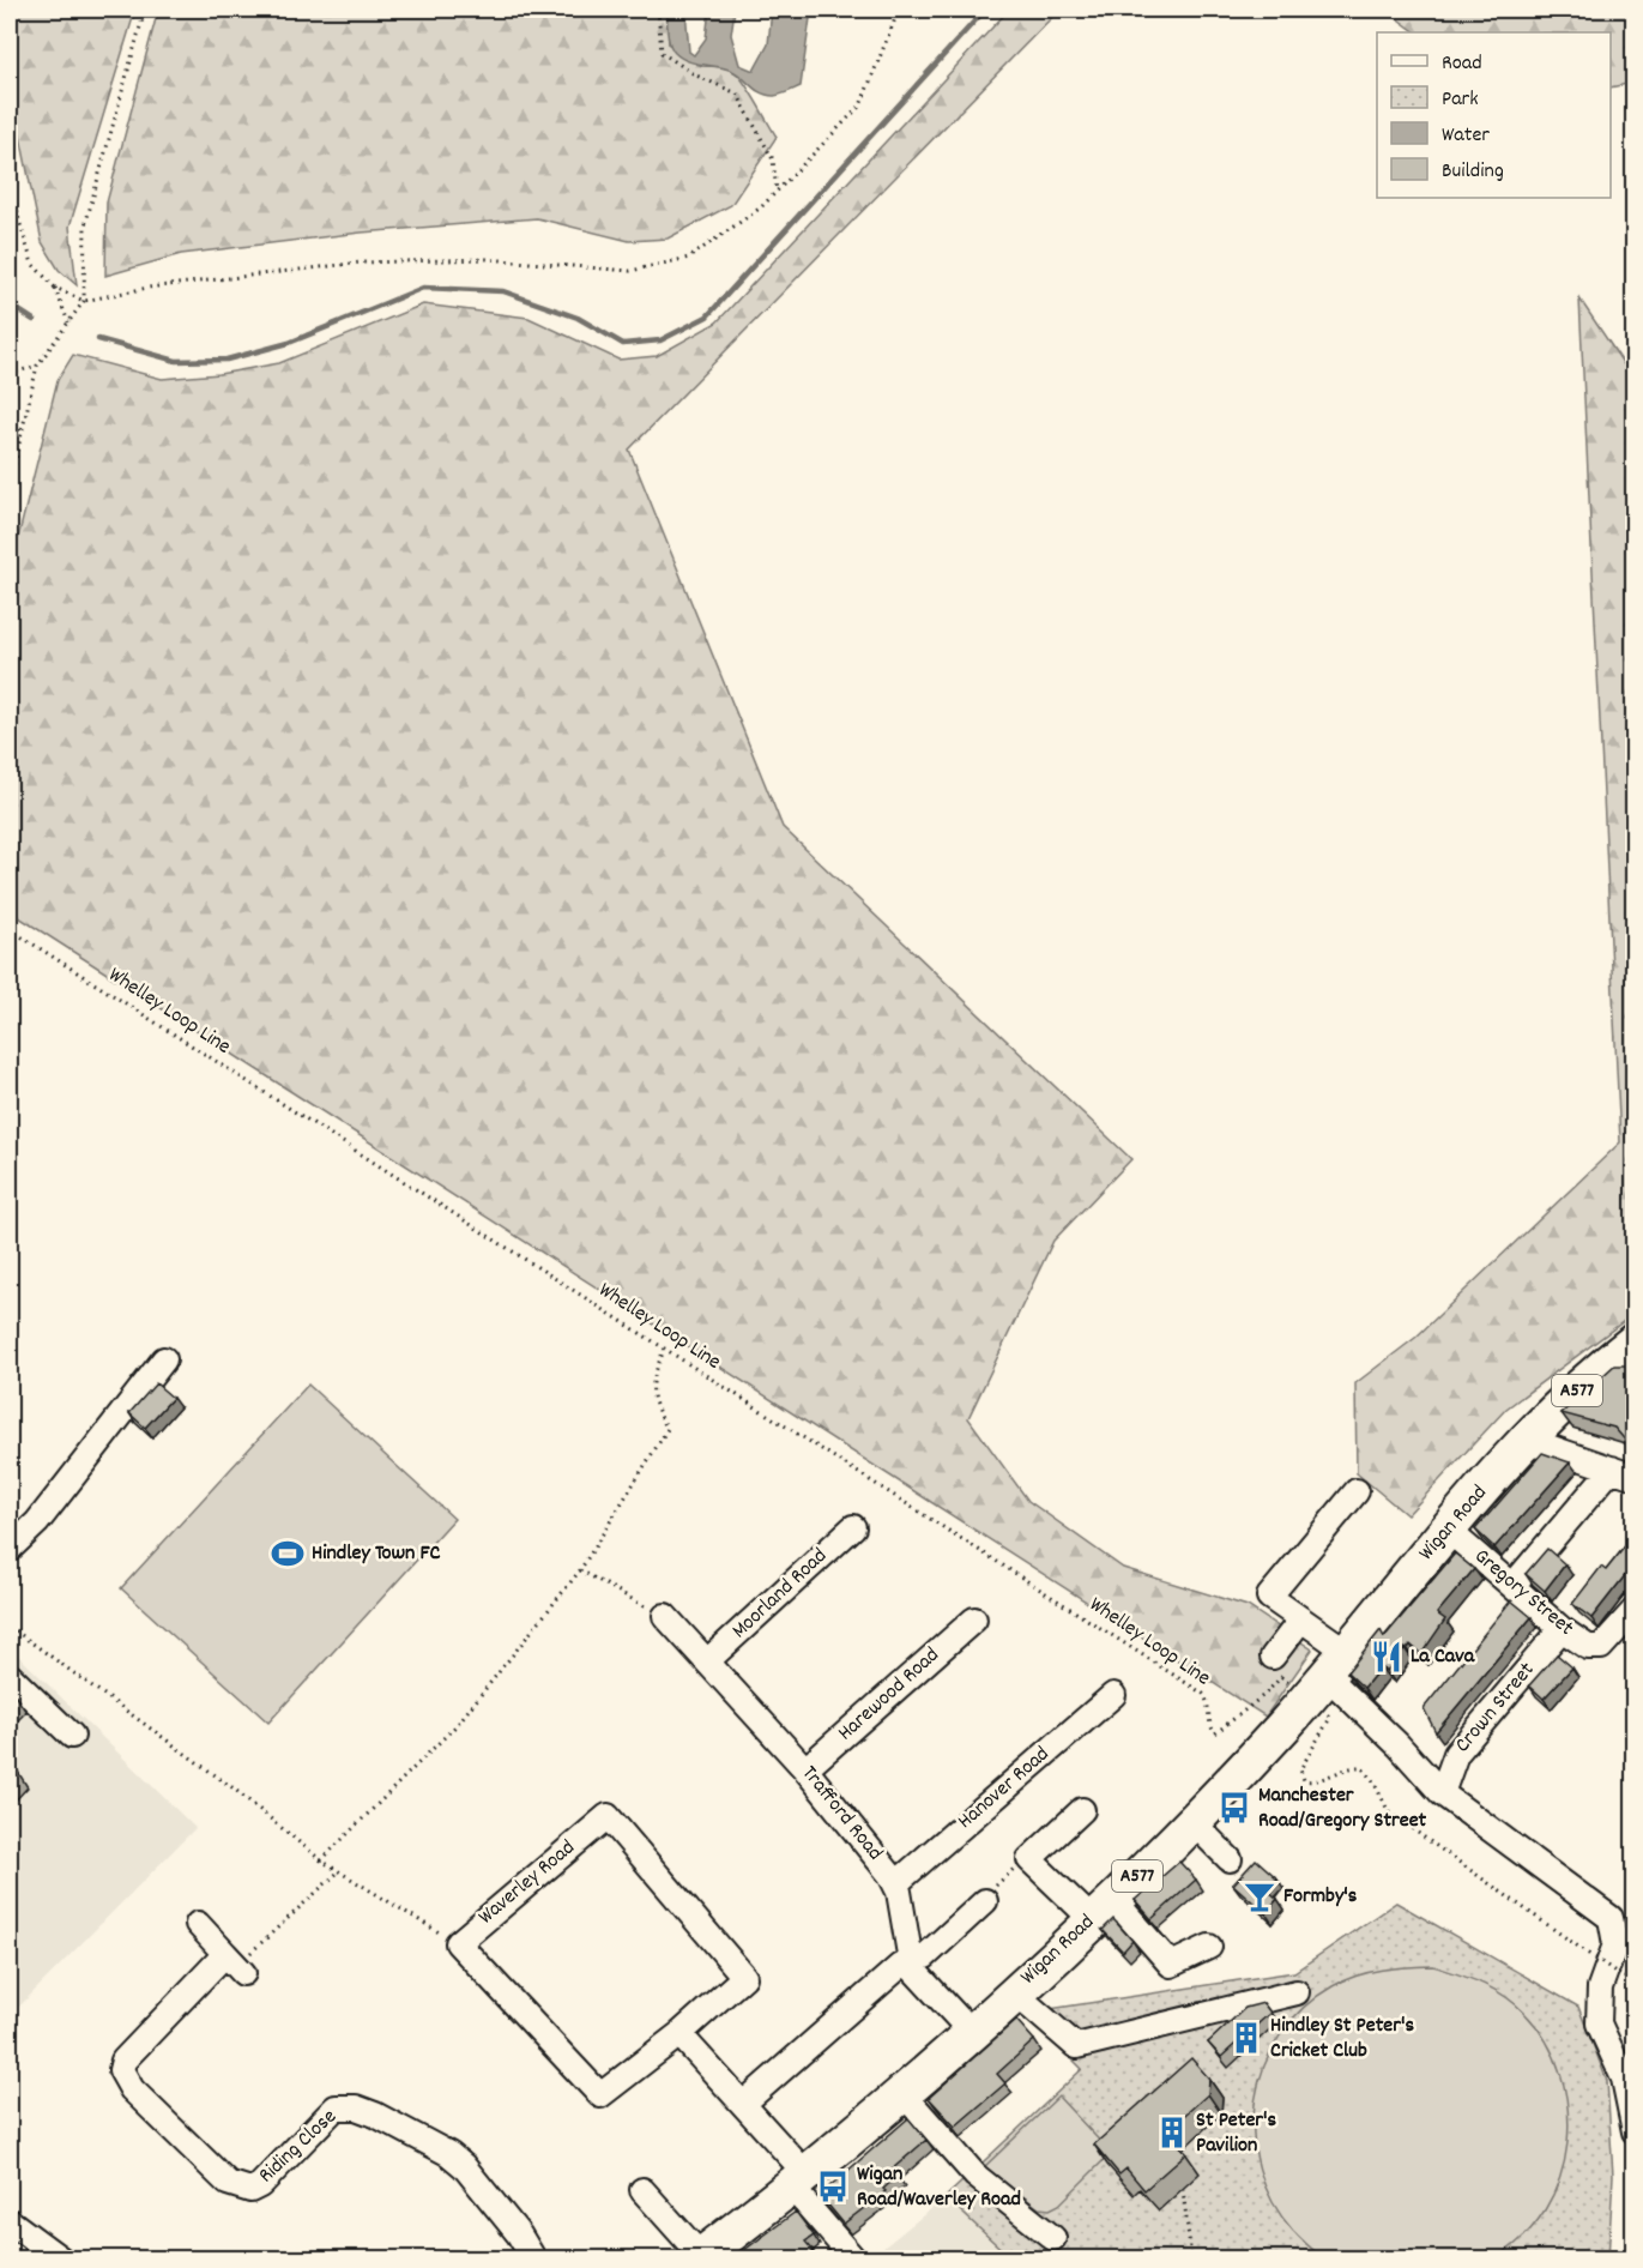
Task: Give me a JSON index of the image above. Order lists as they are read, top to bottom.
{
  "streets": {
    "highway": ["A577", "Wigan Road"],
    "street": [
      "Gregory Street",
      "Moorland Road",
      "Harewood Road",
      "Crown Street",
      "Hanover Road",
      "Trafford Road",
      "Waverley Road",
      "Riding Close"
    ],
    "path": ["Whelley Loop Line"]
  },
  "crossings": [
    ["A577", "Wigan Road"],
    ["Wigan Road", "Gregory Street"],
    ["Wigan Road", "Trafford Road"],
    ["Gregory Street", "Crown Street"],
    ["Moorland Road", "Trafford Road"],
    ["Harewood Road", "Trafford Road"],
    ["Hanover Road", "Trafford Road"]
  ],
  "places": {
    "sports": ["Hindley Town FC"],
    "restaurant": ["La Cava"],
    "bus stop": ["Manchester Road/Gregory Street", "Wigan Road/Waverley Road"],
    "bar": ["Formby's"],
    "building": ["Hindley St Peter's Cricket Club", "St Peter's Pavilion"]
  },
  "legend": [
    "Road",
    "Park",
    "Water",
    "Building"
  ]
}
